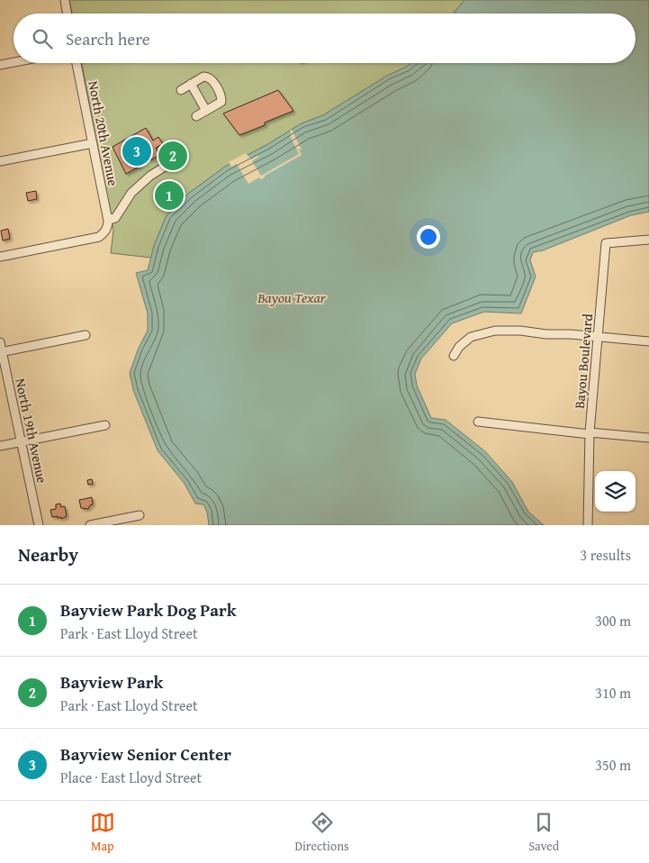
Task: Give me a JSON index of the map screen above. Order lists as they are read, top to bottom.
{
  "streets": {
    "street": ["North 20th Avenue", "Bayou Boulevard", "North 19th Avenue"]
  },
  "water": ["Bayou Texar"],
  "page": {
    "search": "Search here",
    "pins": ["3", "2", "1"],
    "heading": ["Nearby", "3 results"],
    "list": [
      {
        "mark": "1",
        "name": "Bayview Park Dog Park",
        "note": "Park · East Lloyd Street",
        "value": "300 m"
      },
      {
        "mark": "2",
        "name": "Bayview Park",
        "note": "Park · East Lloyd Street",
        "value": "310 m"
      },
      {
        "mark": "3",
        "name": "Bayview Senior Center",
        "note": "Place · East Lloyd Street",
        "value": "350 m"
      }
    ],
    "nav": ["Map", "Directions", "Saved"]
  }
}
